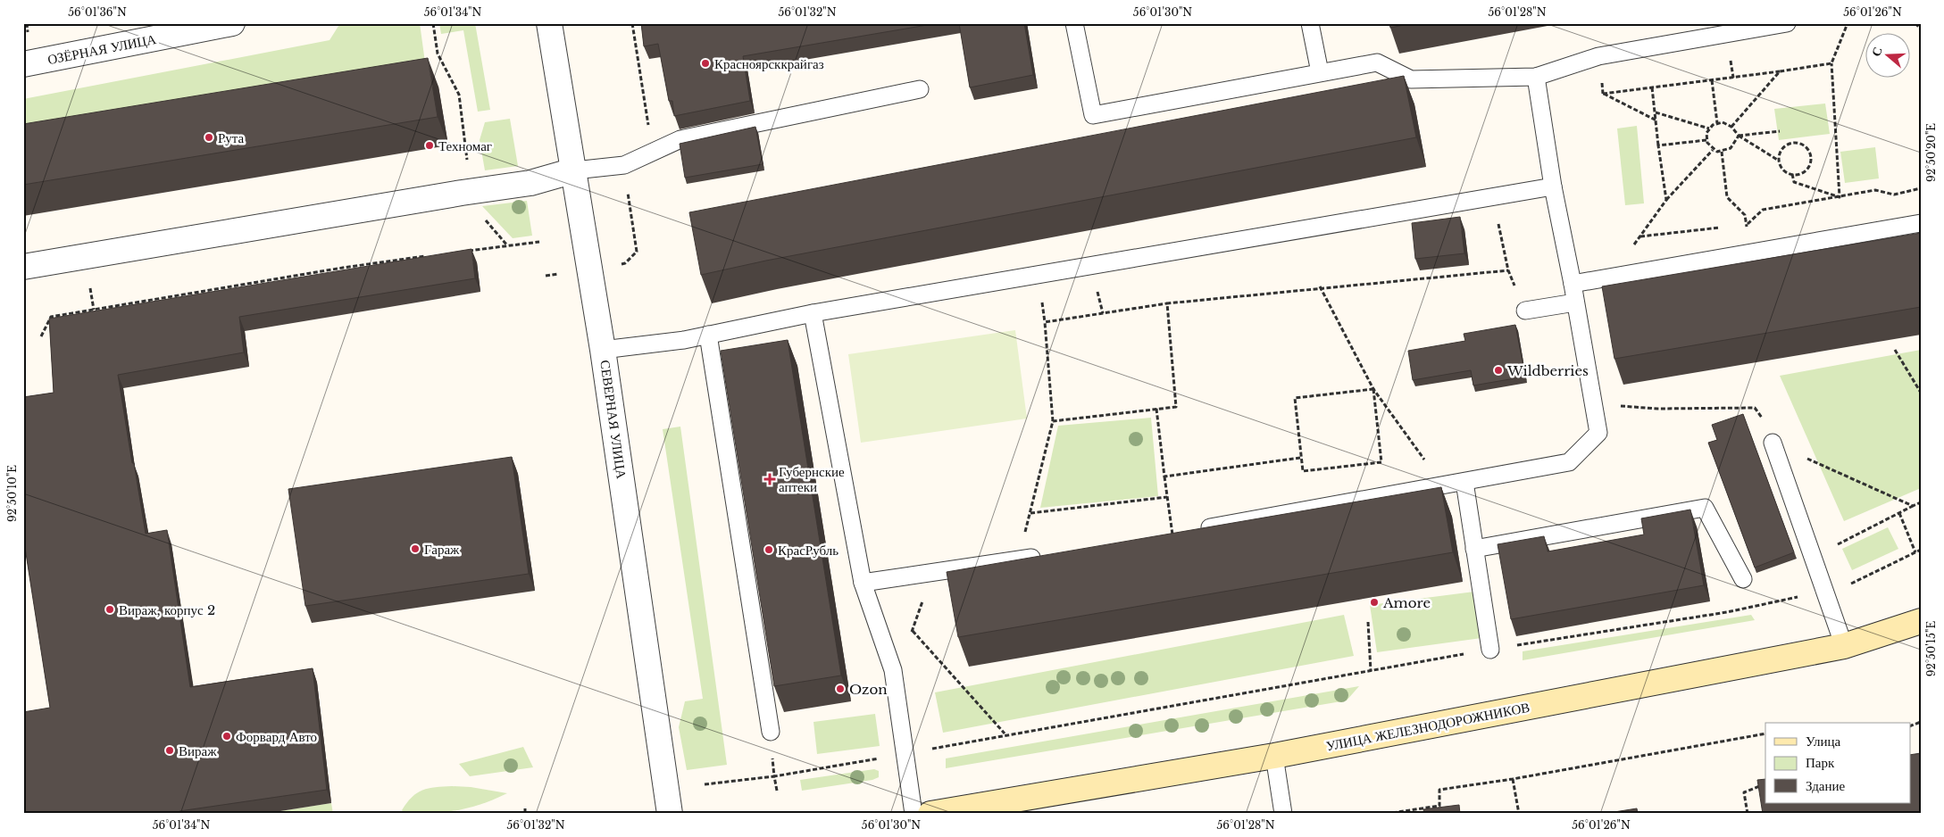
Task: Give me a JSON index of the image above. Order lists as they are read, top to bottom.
{
  "streets": {
    "street": ["ОЗЁРНАЯ УЛИЦА", "СЕВЕРНАЯ УЛИЦА", "УЛИЦА ЖЕЛЕЗНОДОРОЖНИКОВ"]
  },
  "places": {
    "other": [
      "Красноярсккрайгаз",
      "Рута",
      "Техномаг",
      "Wildberries",
      "Гараж",
      "КрасРубль",
      "Amore",
      "Вираж, корпус 2",
      "Ozon",
      "Форвард Авто",
      "Вираж"
    ],
    "health": ["Губернские аптеки"]
  },
  "legend": ["Улица", "Парк", "Здание"],
  "north": "left",
  "coordinates": [
    "56°01'36\"N",
    "56°01'34\"N",
    "56°01'32\"N",
    "56°01'30\"N",
    "56°01'28\"N",
    "56°01'26\"N",
    "92°50'20\"E",
    "92°50'10\"E",
    "92°50'15\"E"
  ]
}
